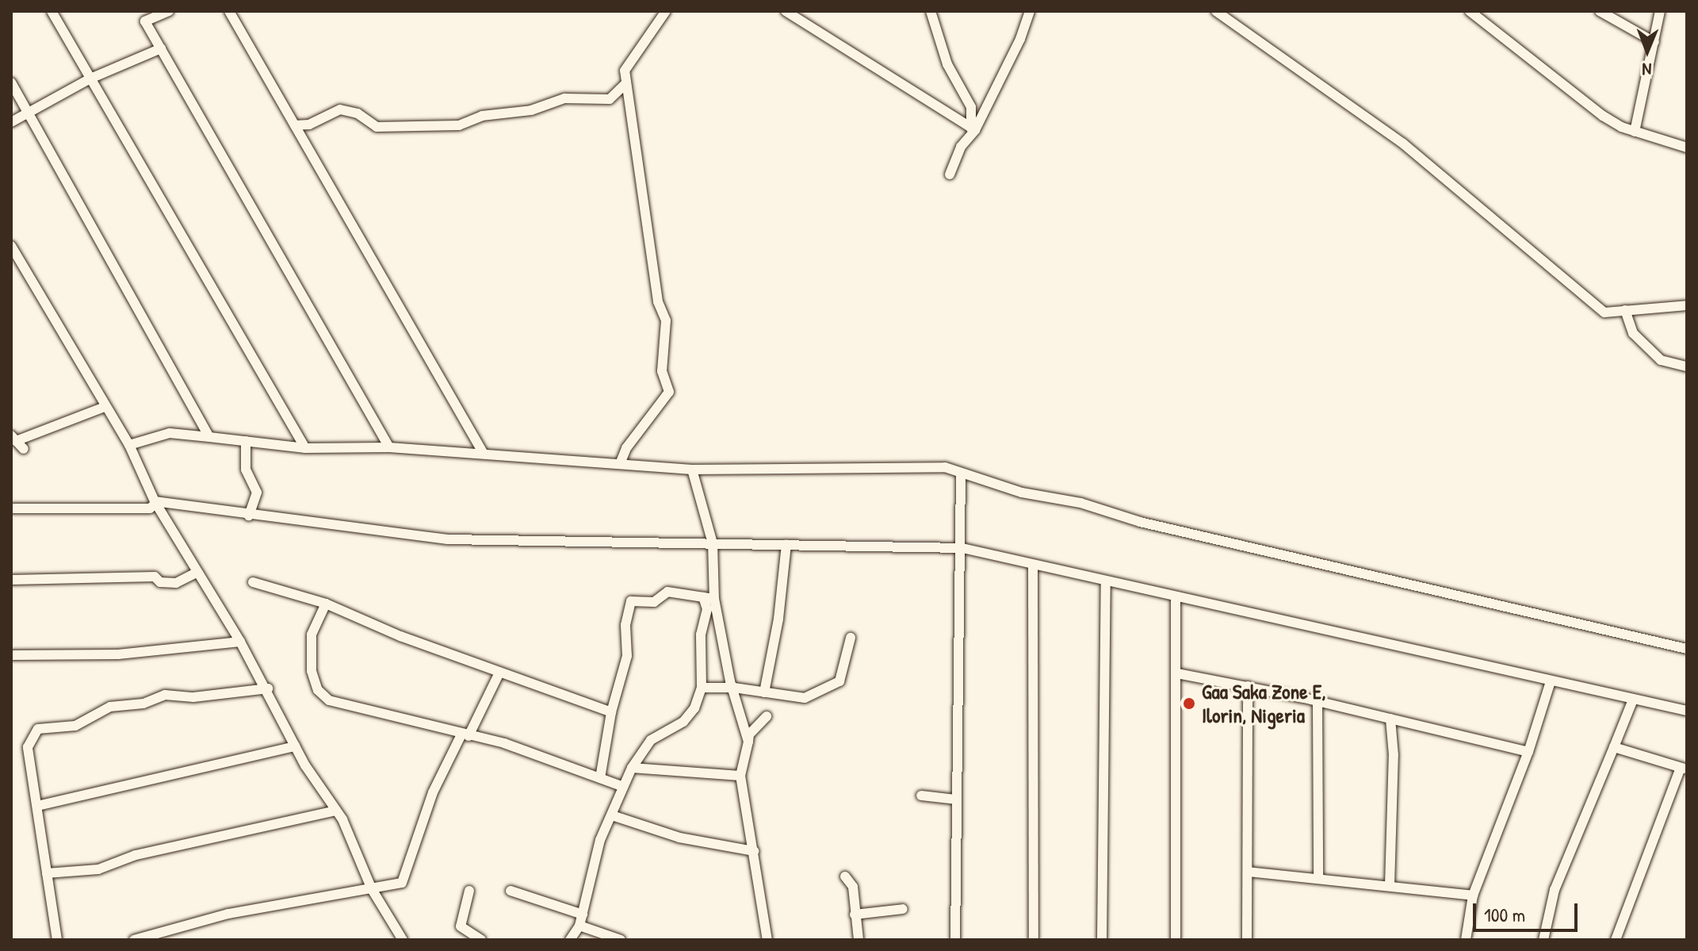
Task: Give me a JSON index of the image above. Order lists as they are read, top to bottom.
{
  "places": ["Gaa Saka Zone E, Ilorin, Nigeria"],
  "scale_bar": "100 m",
  "north": "bottom"
}
